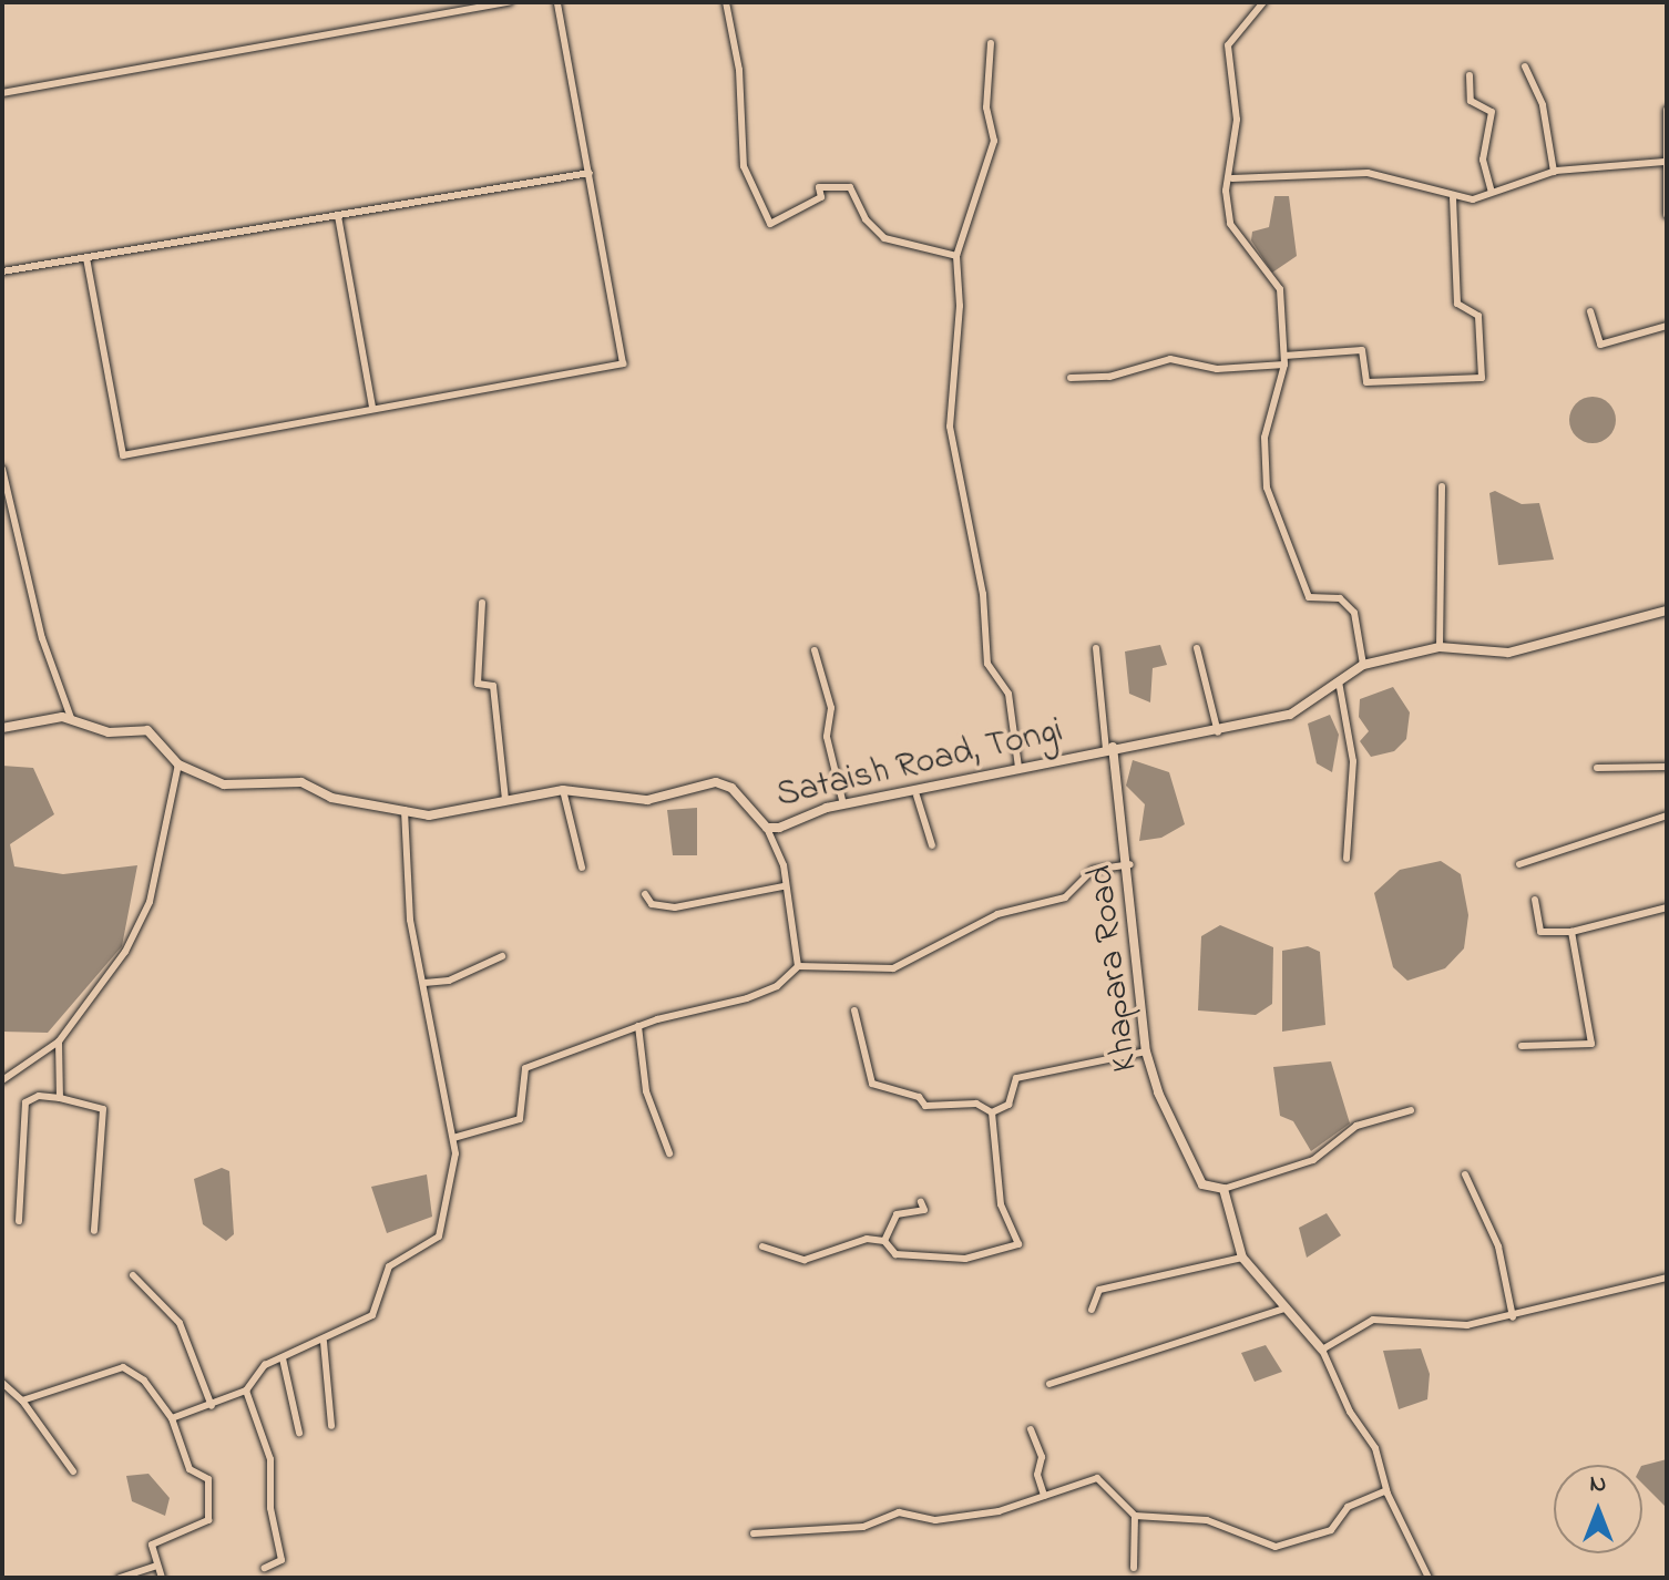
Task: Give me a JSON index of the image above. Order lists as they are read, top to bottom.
{
  "streets": {
    "street": ["Sataish Road, Tongi", "Khapara Road"]
  },
  "crossings": [
    ["Sataish Road, Tongi", "Khapara Road"]
  ],
  "north": "top"
}
